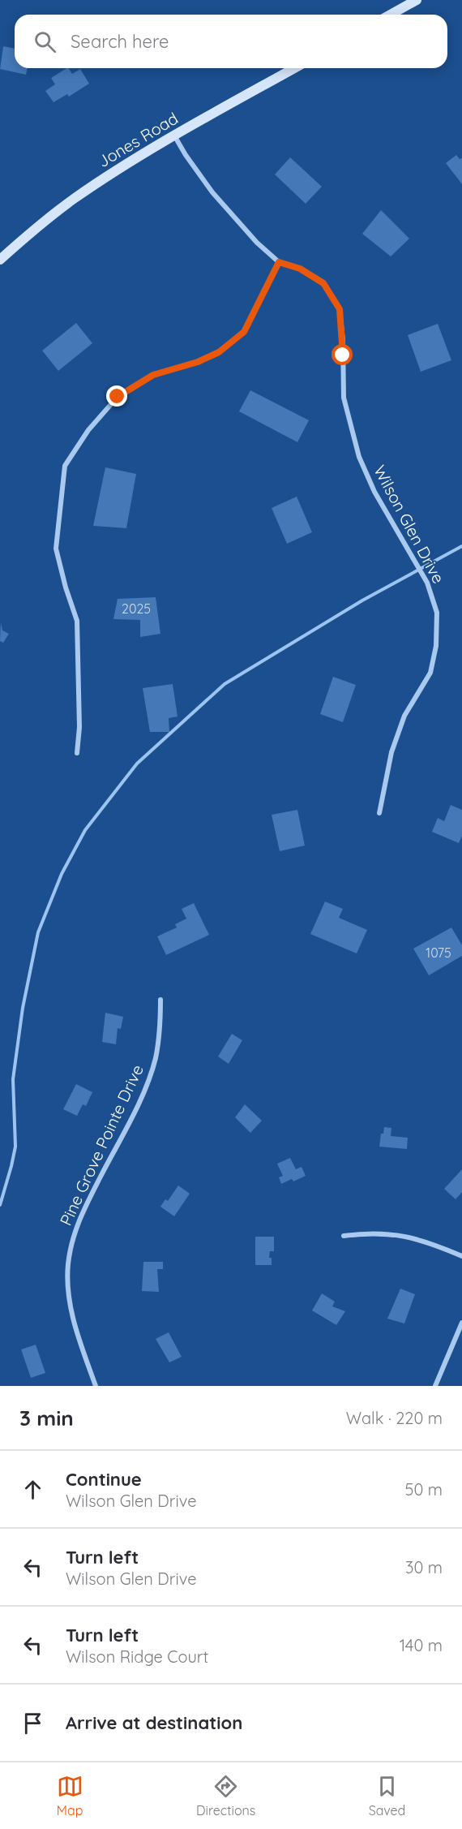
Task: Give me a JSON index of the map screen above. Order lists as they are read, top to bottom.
{
  "streets": {
    "street": ["Jones Road", "Wilson Glen Drive", "Pine Grove Pointe Drive"]
  },
  "crossings": [
    ["Jones Road", "Wilson Glen Drive"]
  ],
  "house_numbers": ["2025", "1075"],
  "page": {
    "search": "Search here",
    "heading": ["3 min", "Walk · 220 m"],
    "list": [
      ["Continue", "Wilson Glen Drive", "50 m"],
      ["Turn left", "Wilson Glen Drive", "30 m"],
      ["Turn left", "Wilson Ridge Court", "140 m"],
      "Arrive at destination"
    ],
    "nav": ["Map", "Directions", "Saved"]
  }
}
